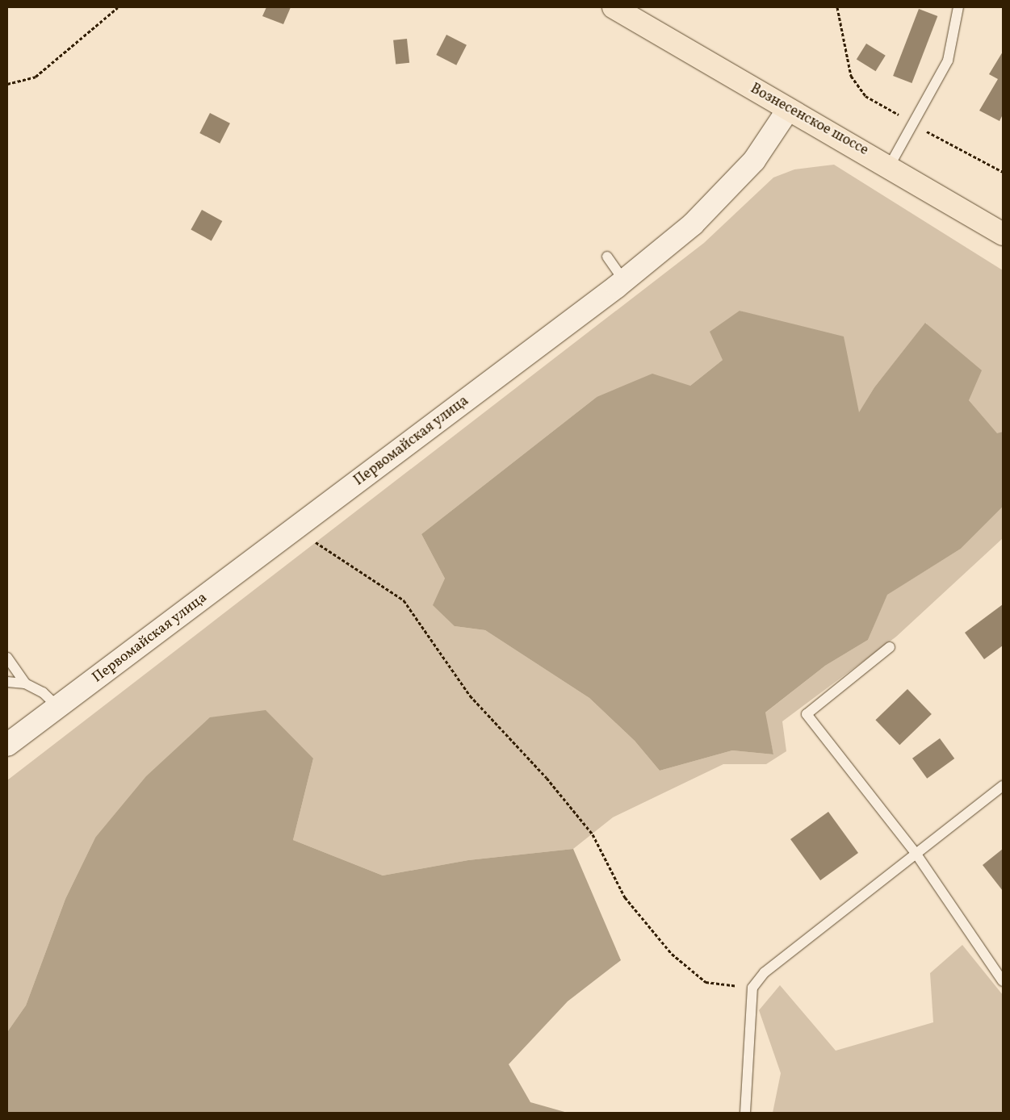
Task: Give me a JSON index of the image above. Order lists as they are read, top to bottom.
{
  "streets": {
    "main road": ["Вознесенское шоссе"],
    "street": ["Первомайская улица"]
  },
  "crossings": [
    ["Вознесенское шоссе", "Первомайская улица"]
  ]
}
